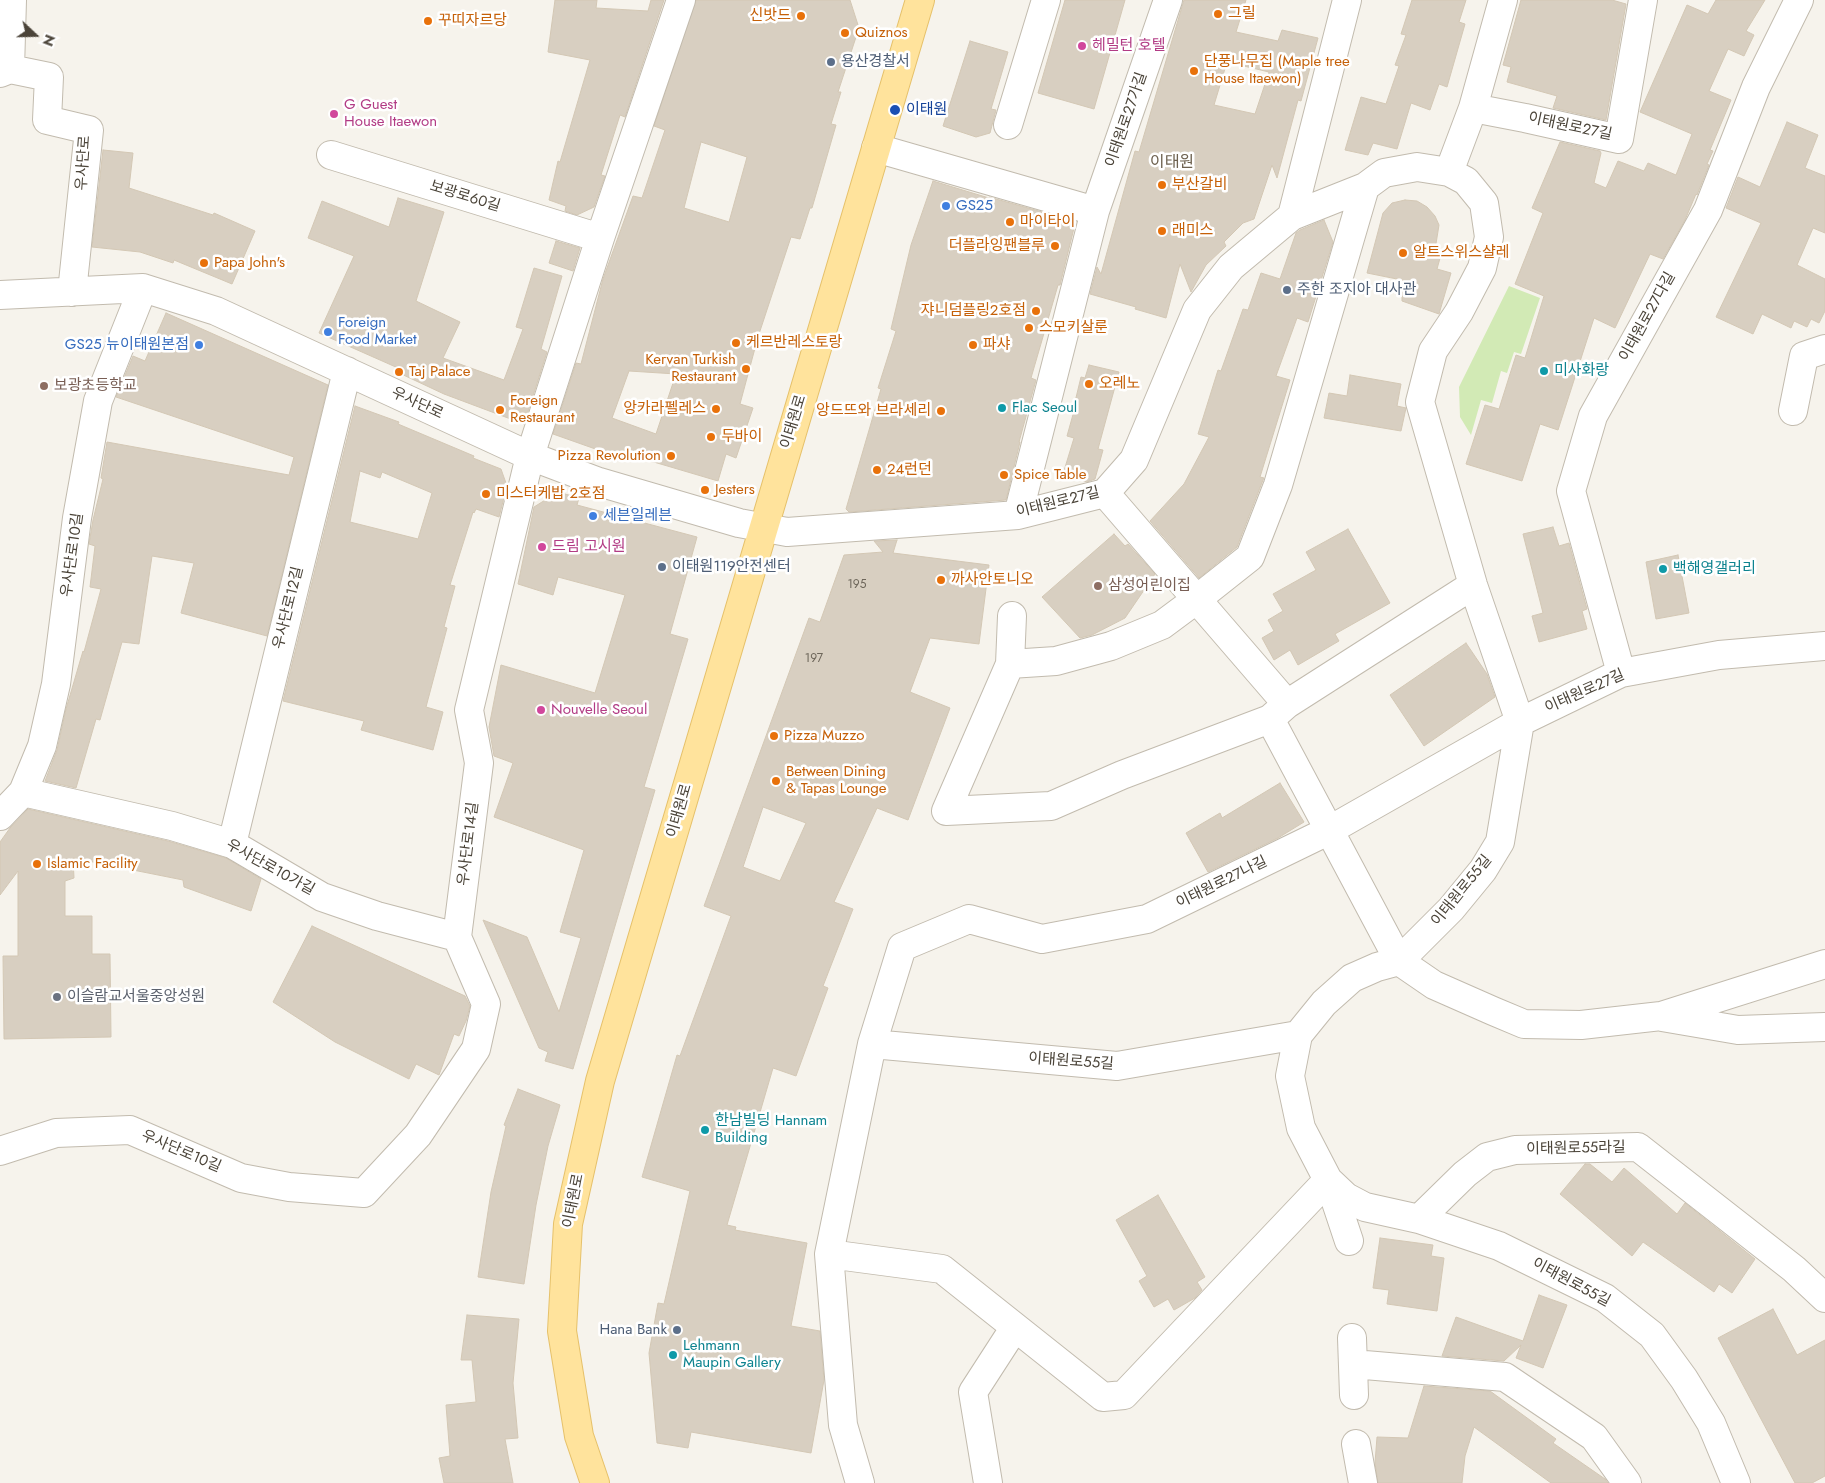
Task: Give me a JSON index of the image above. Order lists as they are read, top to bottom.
{
  "streets": {
    "main road": ["이태원로"],
    "street": [
      "이태원로27가길",
      "이태원로27길",
      "우사단로",
      "보광로60길",
      "이태원로27다길",
      "우사단로10길",
      "우사단로12길",
      "우사단로14길",
      "우사단로10가길",
      "이태원로27나길",
      "이태원로55길",
      "이태원로55라길"
    ]
  },
  "crossings": [
    ["이태원로27길", "우사단로"],
    ["이태원로27길", "이태원로27다길"],
    ["이태원로27길", "이태원로"],
    ["이태원로27길", "이태원로27나길"],
    ["이태원로27길", "이태원로55길"],
    ["우사단로", "이태원로"],
    ["우사단로", "우사단로10길"],
    ["우사단로", "우사단로12길"],
    ["우사단로", "우사단로14길"],
    ["우사단로10길", "우사단로14길"],
    ["우사단로10길", "우사단로10가길"],
    ["우사단로12길", "우사단로10가길"],
    ["우사단로14길", "우사단로10가길"],
    ["이태원로27나길", "이태원로55길"],
    ["이태원로55길", "이태원로55라길"]
  ],
  "districts": ["이태원"],
  "places": [
    "그릴",
    "신밧드",
    "꾸띠자르당",
    "Quiznos",
    "헤밀턴 호텔",
    "용산경찰서",
    "단풍나무집 (Maple tree House Itaewon)",
    "이태원",
    "G Guest House Itaewon",
    "부산갈비",
    "GS25",
    "마이타이",
    "래미스",
    "더플라잉팬블루",
    "알트스위스샬레",
    "Papa John's",
    "주한 조지아 대사관",
    "쟈니덤플링2호점",
    "스모키살룬",
    "Foreign Food Market",
    "케르반레스토랑",
    "GS25 뉴이태원본점",
    "파샤",
    "Kervan Turkish Restaurant",
    "미사화랑",
    "Taj Palace",
    "오레노",
    "보광초등학교",
    "Flac Seoul",
    "앙카라펠레스",
    "Foreign Restaurant",
    "앙드뜨와 브라세리",
    "두바이",
    "Pizza Revolution",
    "24런던",
    "Spice Table",
    "Jesters",
    "미스터케밥 2호점",
    "세븐일레븐",
    "드림 고시원",
    "이태원119안전센터",
    "백해영갤러리",
    "까사안토니오",
    "삼성어린이집",
    "Nouvelle Seoul",
    "Pizza Muzzo",
    "Between Dining & Tapas Lounge",
    "Islamic Facility",
    "이슬람교서울중앙성원",
    "한남빌딩 Hannam Building",
    "Hana Bank",
    "Lehmann Maupin Gallery"
  ],
  "house_numbers": ["195", "197"],
  "north": "right"
}
